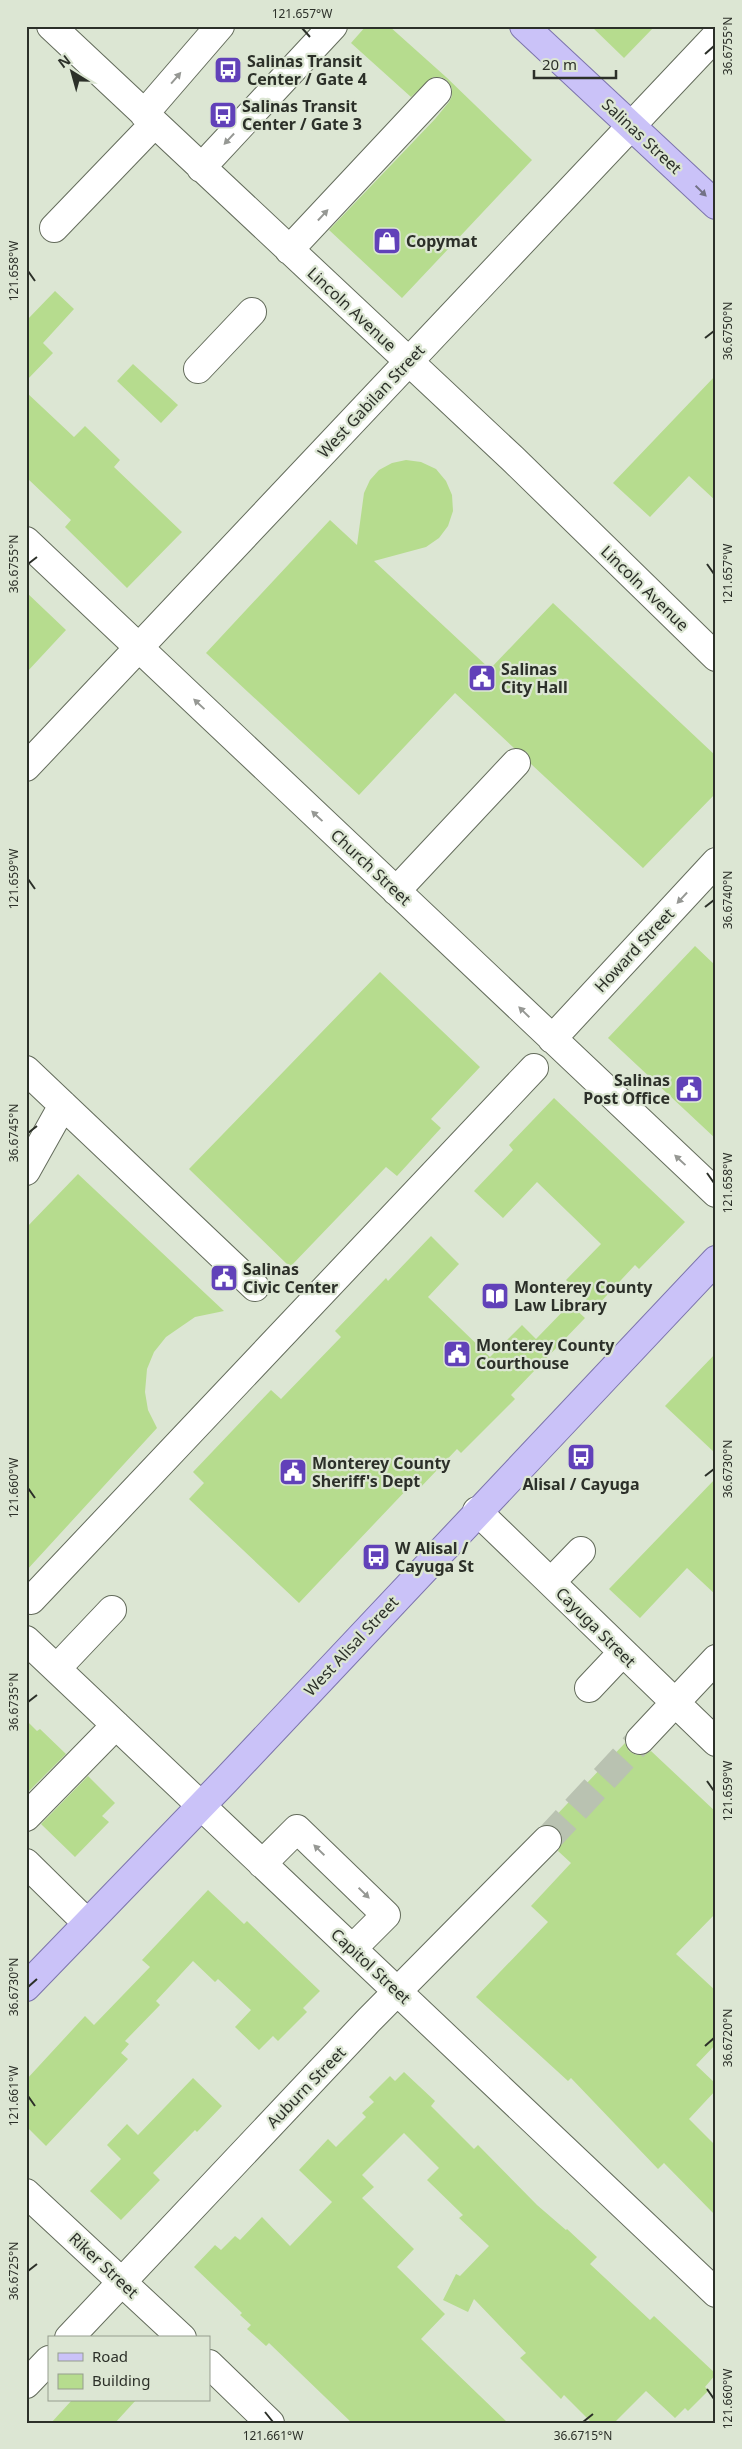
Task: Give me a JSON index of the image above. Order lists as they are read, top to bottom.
{
  "streets": {
    "main road": ["Salinas Street", "West Alisal Street"],
    "street": [
      "Lincoln Avenue",
      "West Gabilan Street",
      "Church Street",
      "Howard Street",
      "Cayuga Street",
      "Capitol Street",
      "Auburn Street",
      "Riker Street"
    ]
  },
  "crossings": [
    ["Salinas Street", "West Gabilan Street"],
    ["Lincoln Avenue", "West Gabilan Street"],
    ["West Gabilan Street", "Church Street"],
    ["Church Street", "Howard Street"],
    ["Cayuga Street", "West Alisal Street"],
    ["West Alisal Street", "Capitol Street"],
    ["Capitol Street", "Auburn Street"],
    ["Auburn Street", "Riker Street"]
  ],
  "one_way": ["Salinas Street", "Church Street"],
  "places": {
    "bus stop": [
      "Salinas Transit Center / Gate 4",
      "Salinas Transit Center / Gate 3",
      "Alisal / Cayuga",
      "W Alisal / Cayuga St"
    ],
    "shop": ["Copymat"],
    "public building": [
      "Salinas City Hall",
      "Salinas Post Office",
      "Salinas Civic Center",
      "Monterey County Courthouse",
      "Monterey County Sheriff's Dept"
    ],
    "library": ["Monterey County Law Library"]
  },
  "legend": ["Road", "Building"],
  "scale_bar": "20 m",
  "north": "top left",
  "coordinates": [
    "121.657°W",
    "36.6755°N",
    "121.658°W",
    "36.6750°N",
    "121.659°W",
    "36.6740°N",
    "36.6745°N",
    "36.6730°N",
    "121.660°W",
    "36.6735°N",
    "36.6720°N",
    "121.661°W",
    "36.6725°N",
    "36.6715°N"
  ]
}
